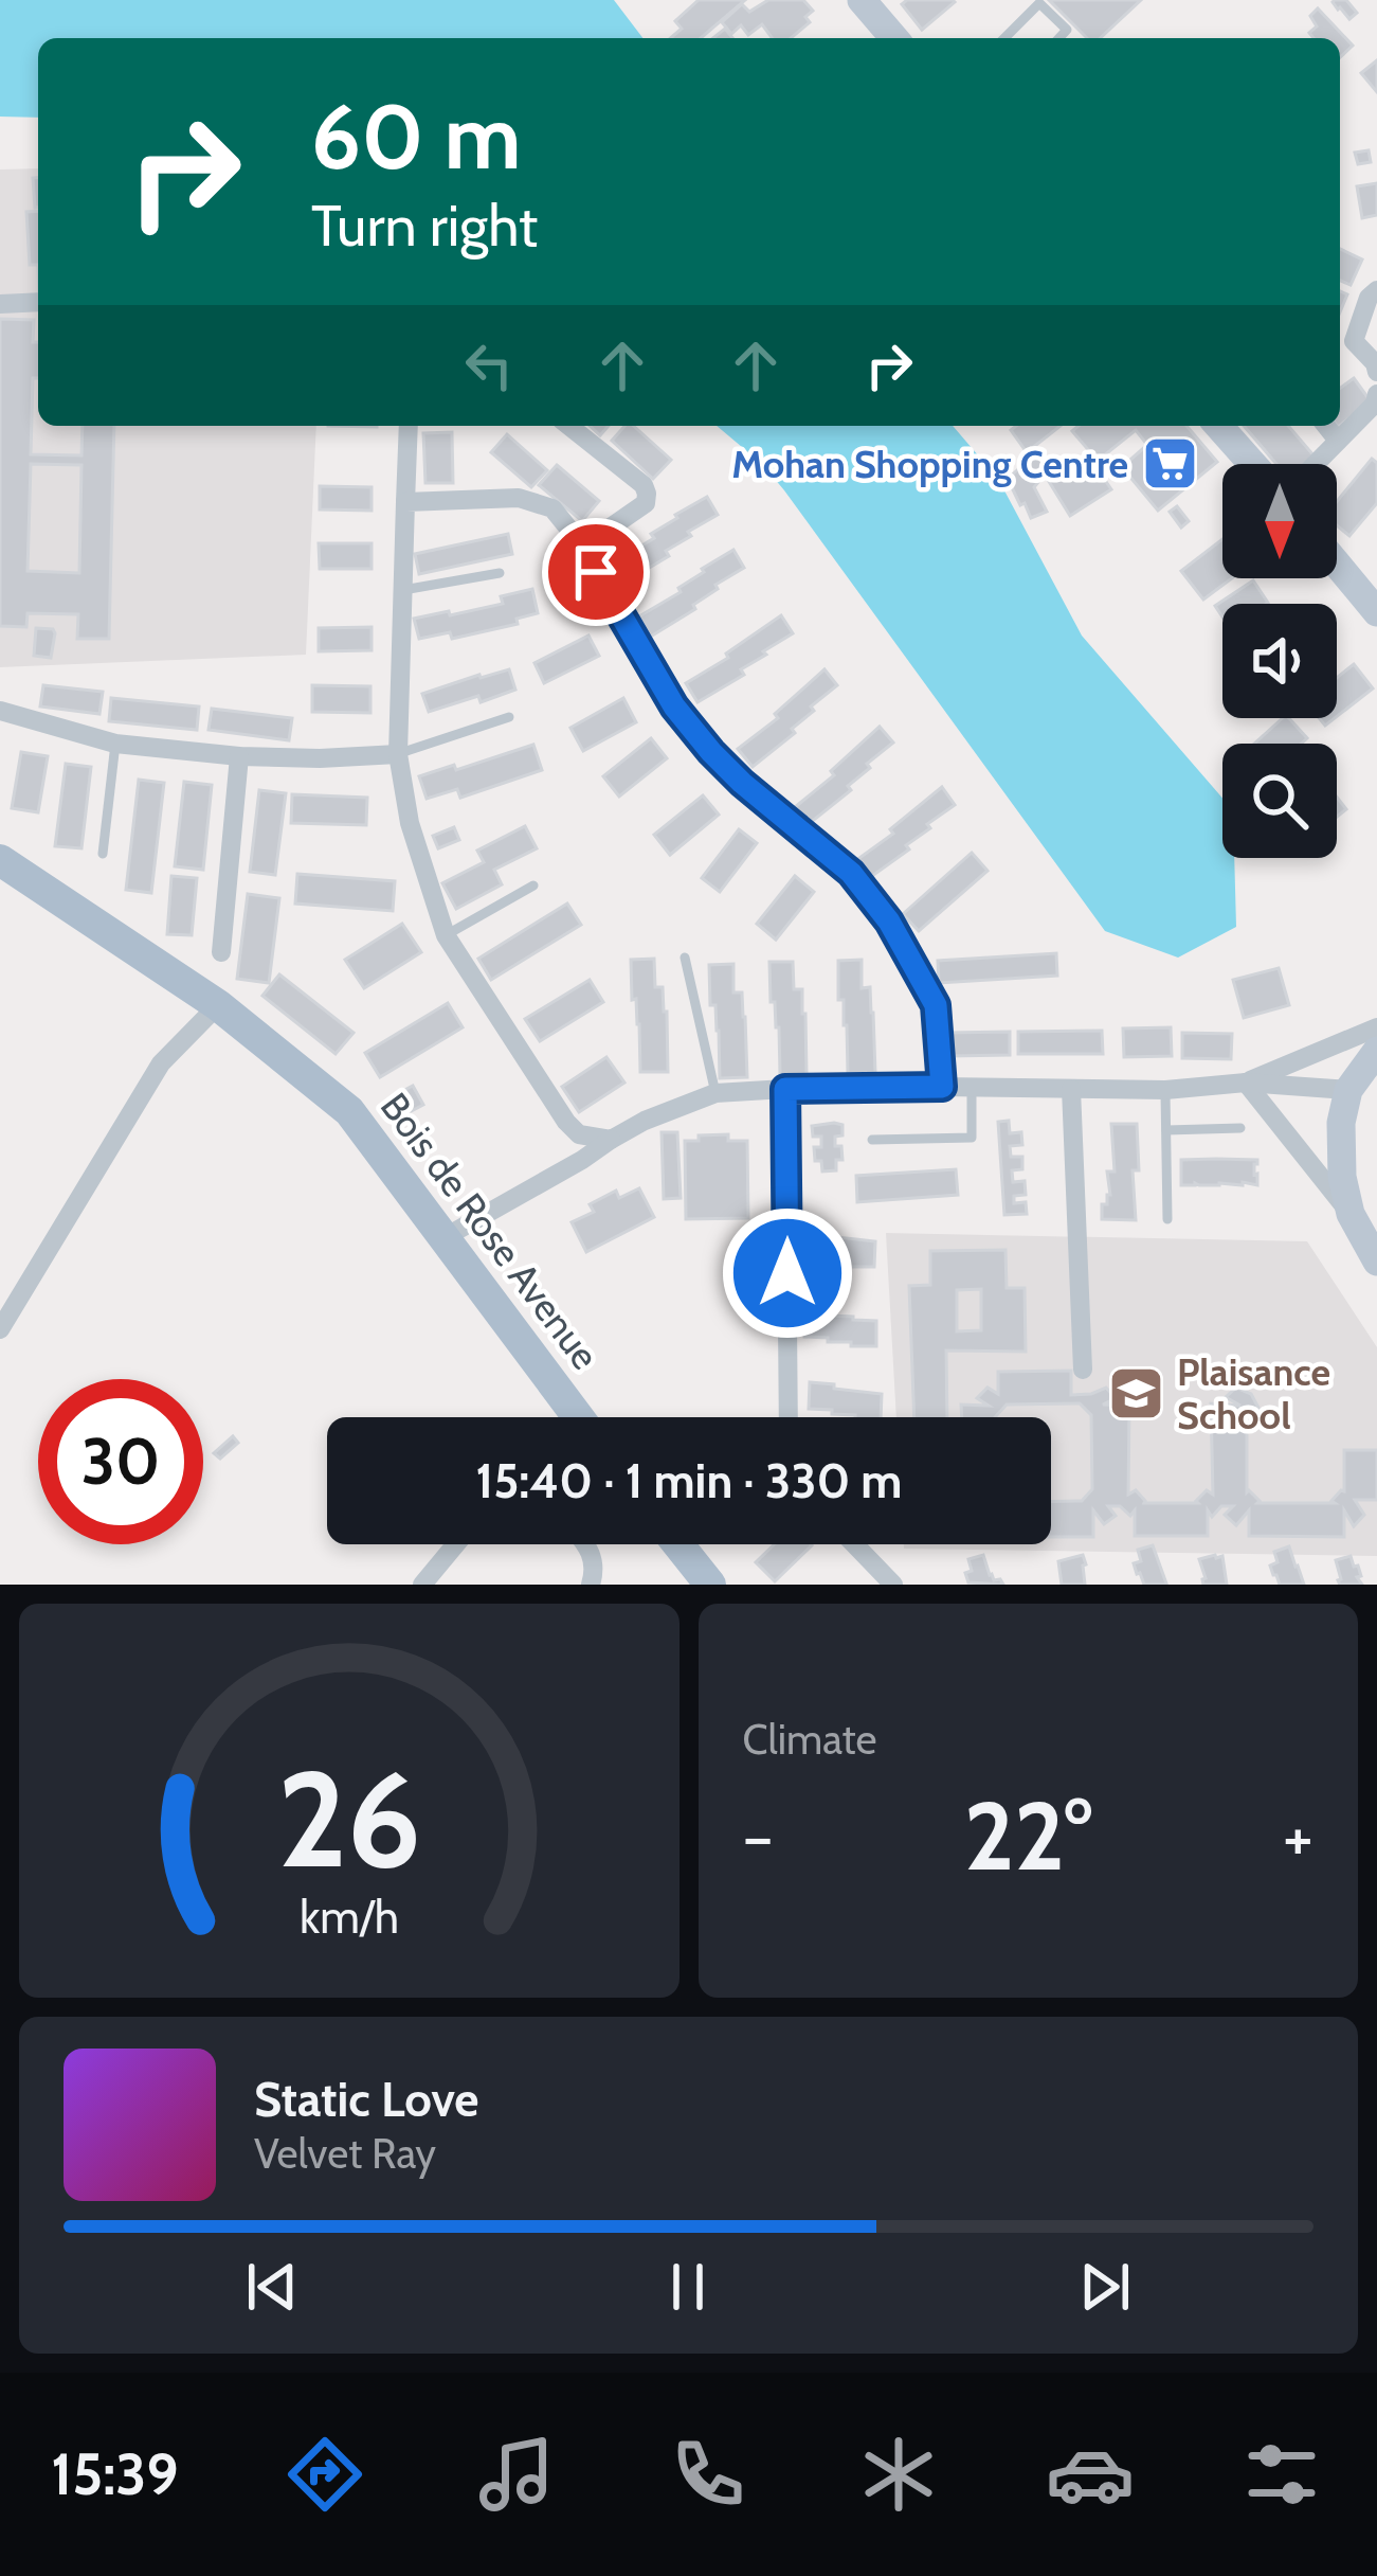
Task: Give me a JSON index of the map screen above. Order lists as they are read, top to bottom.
{
  "streets": {
    "main road": ["Bois de Rose Avenue"]
  },
  "places": {
    "supermarket": ["Mohan Shopping Centre"],
    "school or university": ["Plaisance School"]
  },
  "north": "bottom",
  "page": {
    "turn": ["60 m", "Turn right"],
    "limit": "30",
    "trip": "15:40 · 1 min · 330 m",
    "tile": "Climate",
    "heat": ["−", "22°", "+"],
    "song": ["Static Love", "Velvet Ray"],
    "tabs": "15:39",
    "gauge": ["26", "km/h"]
  }
}
